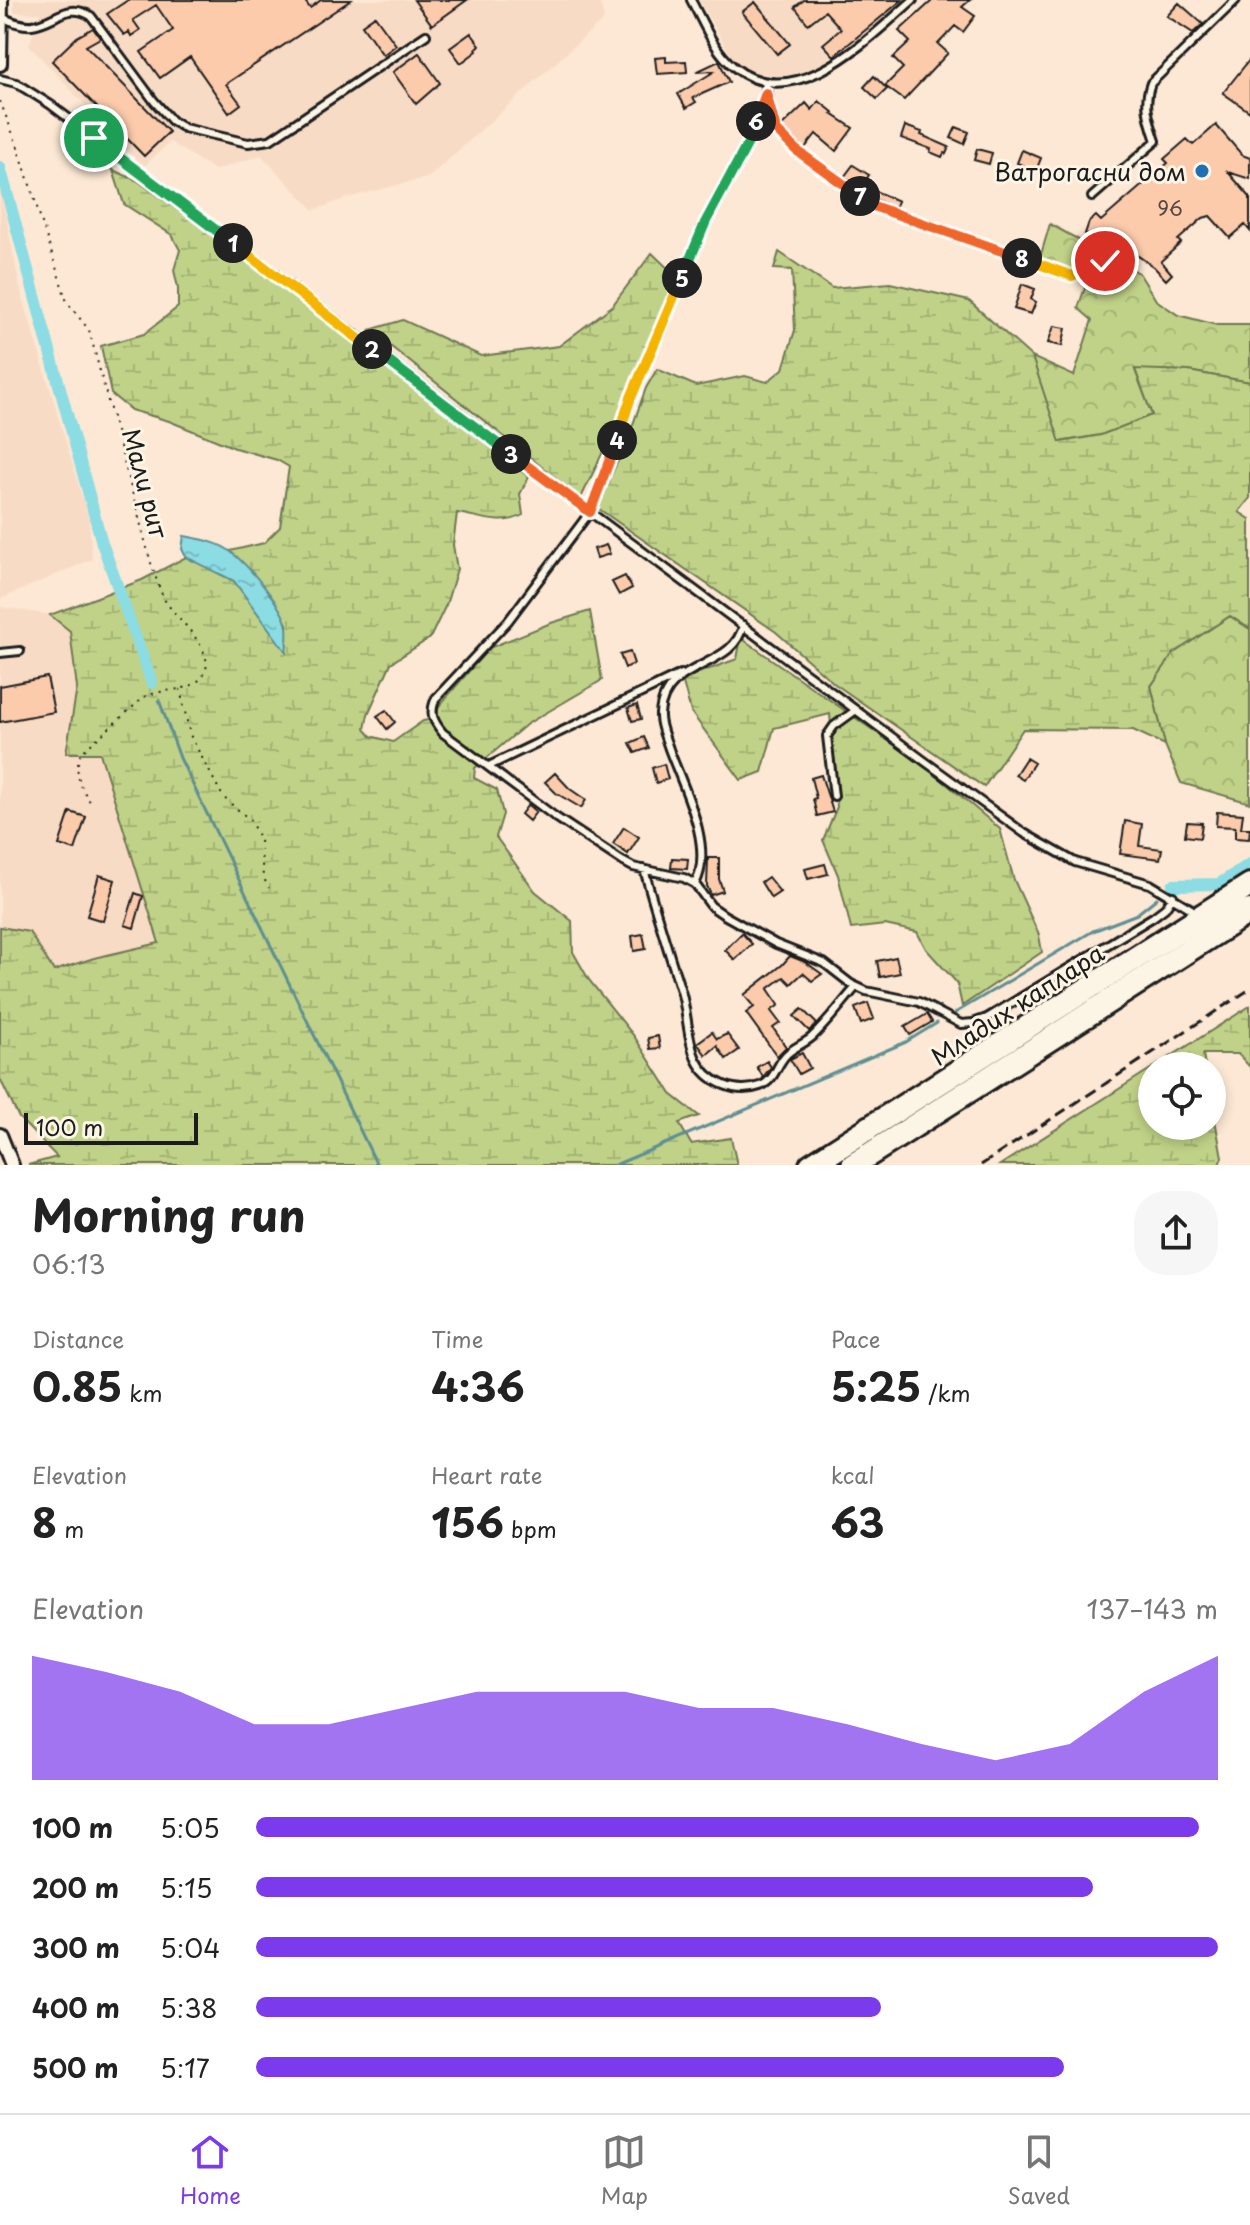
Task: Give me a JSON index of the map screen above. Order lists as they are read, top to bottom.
{
  "streets": {
    "highway": ["Младих каплара"],
    "path": ["Мали рит"]
  },
  "places": ["Ватрогасни дом"],
  "house_numbers": ["96"],
  "scale_bar": "100 m",
  "page": {
    "pins": [
      "6",
      "7",
      "1",
      "8",
      "5",
      "2",
      "4",
      "3"
    ],
    "scale": "100 m",
    "heading": ["Morning run", "06:13"],
    "stats": [
      ["Distance", "0.85 km"],
      ["Time", "4:36"],
      ["Pace", "5:25 /km"],
      ["Elevation", "8 m"],
      ["Heart rate", "156 bpm"],
      ["kcal", "63"]
    ],
    "chart": ["Elevation", "137–143 m"],
    "list": [
      {
        "name": "100 m",
        "note": "5:05"
      },
      {
        "name": "200 m",
        "note": "5:15"
      },
      {
        "name": "300 m",
        "note": "5:04"
      },
      {
        "name": "400 m",
        "note": "5:38"
      },
      {
        "name": "500 m",
        "note": "5:17"
      }
    ],
    "tabs": ["Home", "Map", "Saved"]
  }
}
